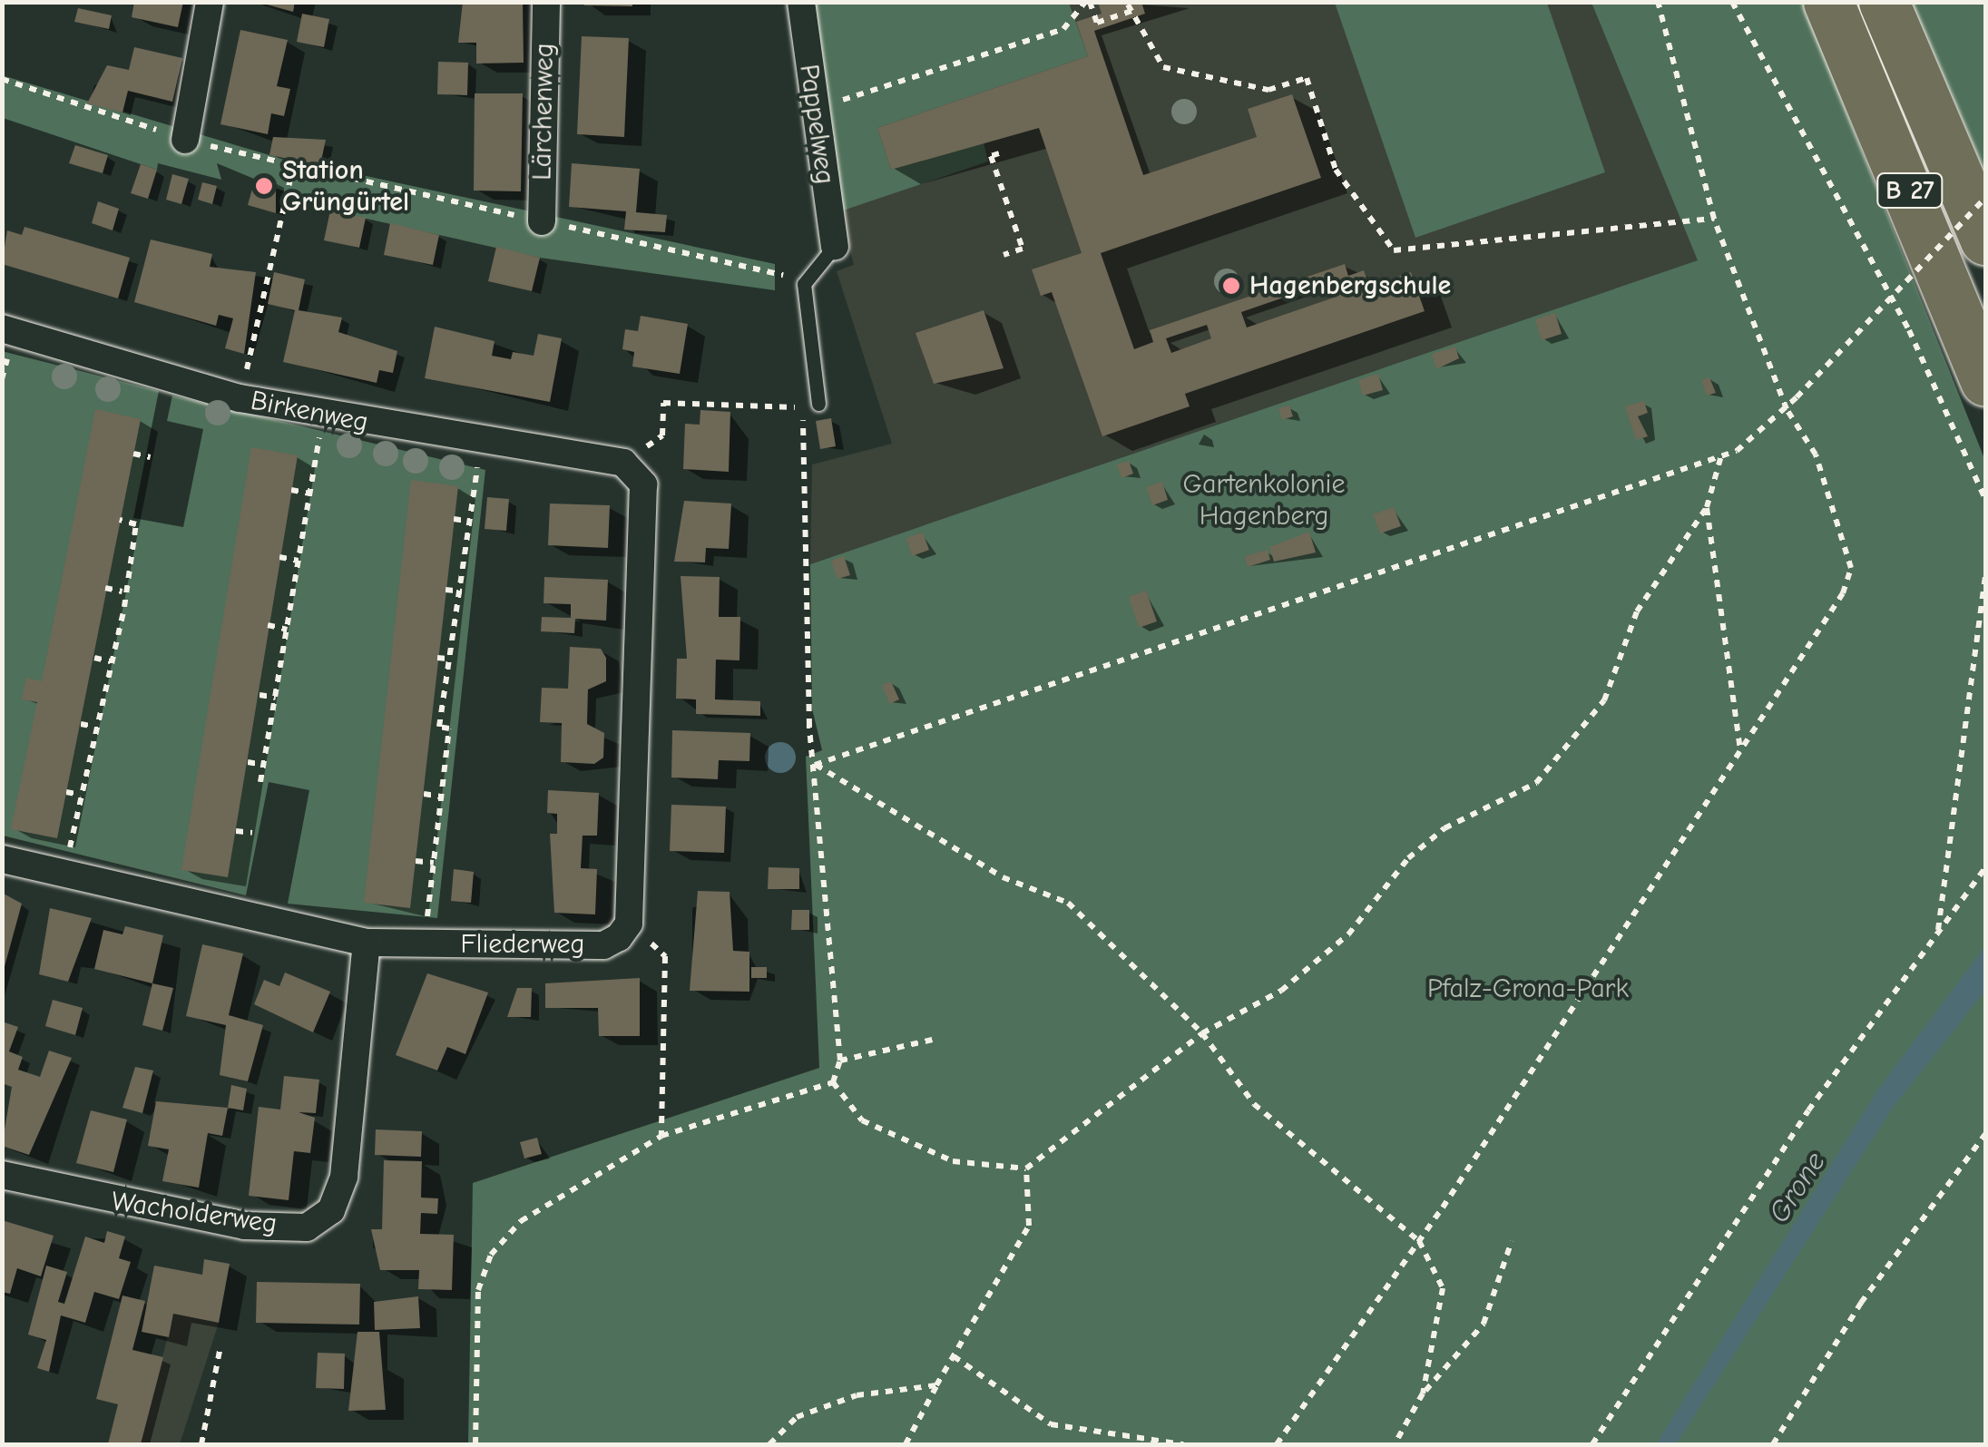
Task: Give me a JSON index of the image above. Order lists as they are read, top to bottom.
{
  "streets": {
    "highway": ["B 27"],
    "street": [
      "Lärchenweg",
      "Pappelweg",
      "Birkenweg",
      "Fliederweg",
      "Wacholderweg"
    ]
  },
  "crossings": [
    ["Fliederweg", "Wacholderweg"]
  ],
  "water": ["Grone"],
  "parks": ["Gartenkolonie Hagenberg", "Pfalz-Grona-Park"],
  "places": ["Station Grüngürtel", "Hagenbergschule"]
}
